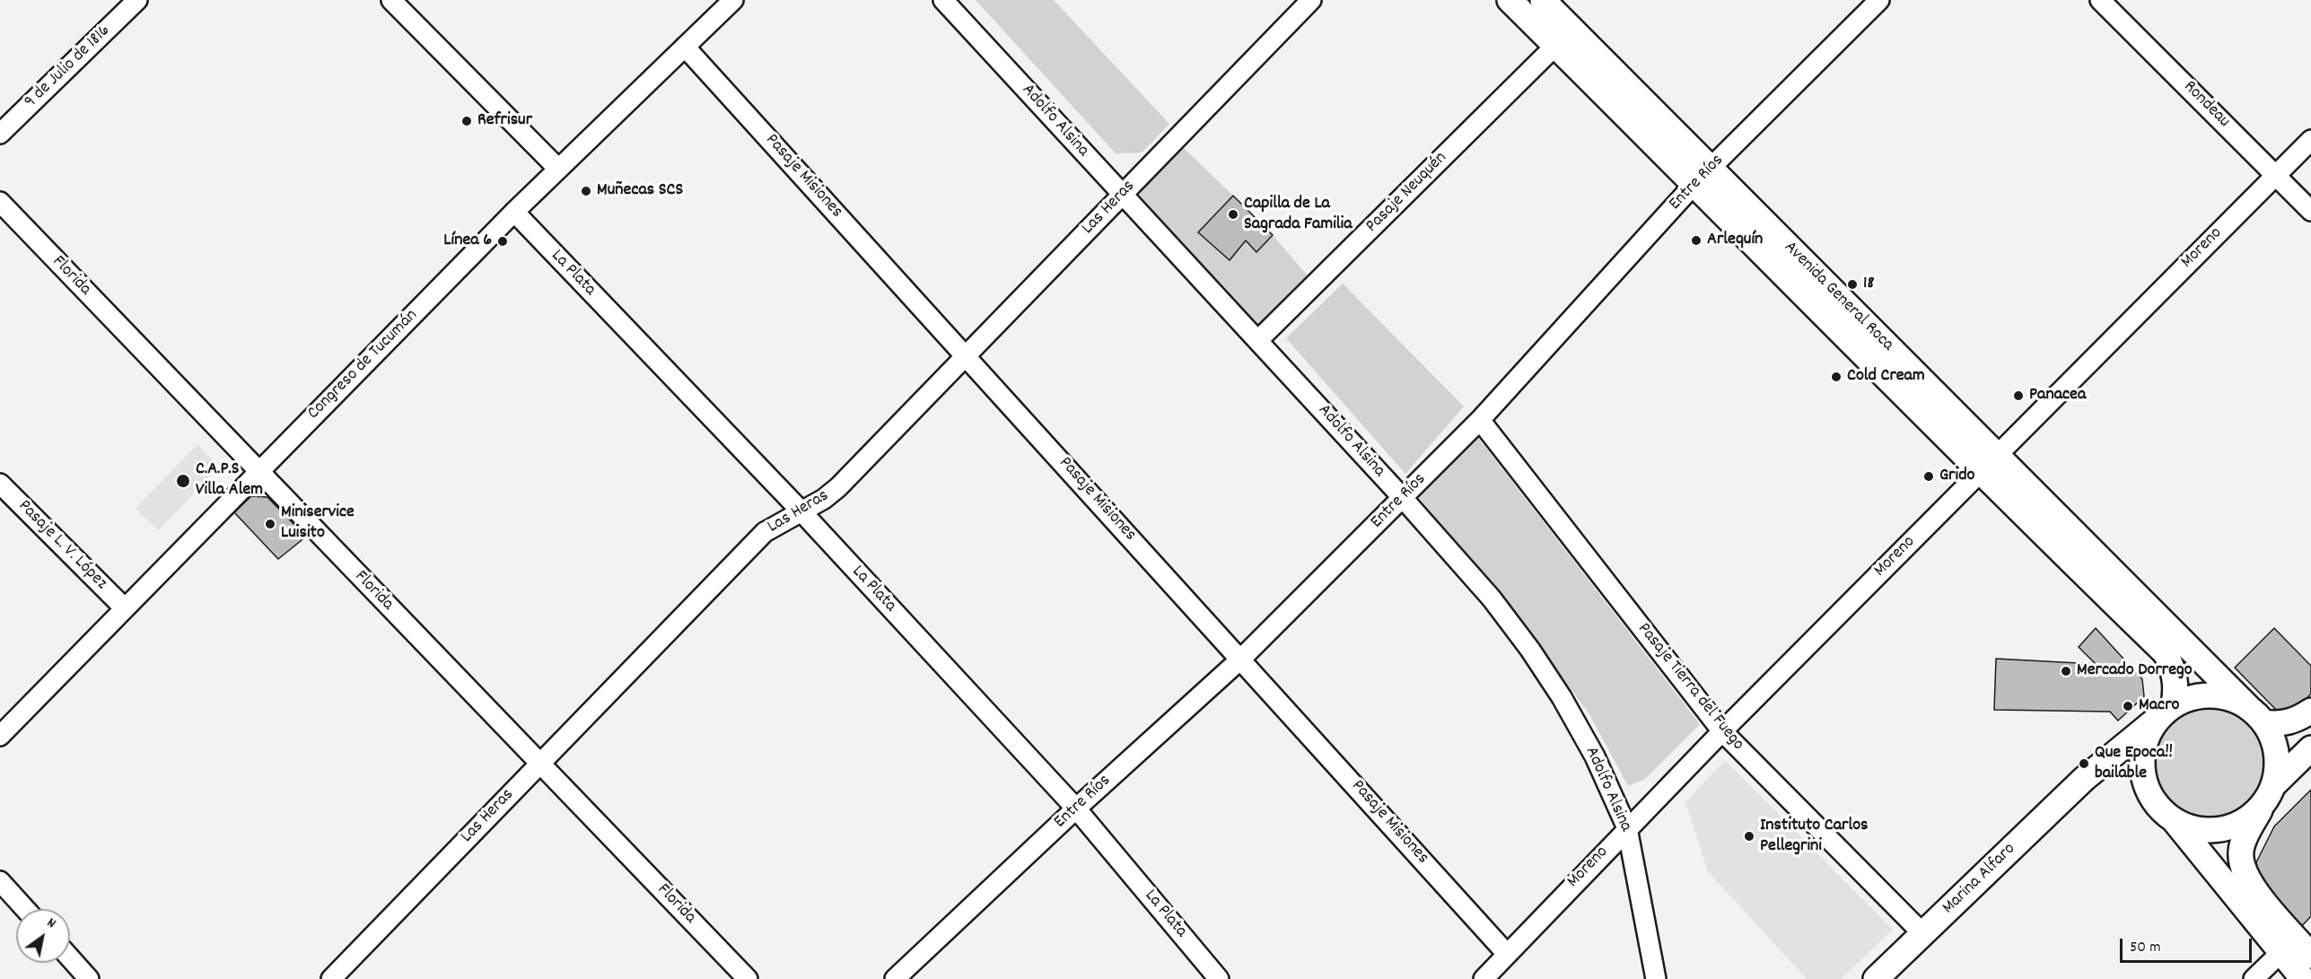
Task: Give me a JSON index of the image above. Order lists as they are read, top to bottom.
{
  "streets": {
    "main road": ["Avenida General Roca", "Marina Alfaro"],
    "street": [
      "9 de Julio de 1816",
      "Rondeau",
      "Adolfo Alsina",
      "Pasaje Misiones",
      "Entre Ríos",
      "Pasaje Neuquén",
      "Las Heras",
      "Moreno",
      "La Plata",
      "Florida",
      "Congreso de Tucumán",
      "Pasaje L. V. López",
      "Pasaje Tierra del Fuego"
    ]
  },
  "crossings": [
    ["Rondeau", "Moreno"],
    ["Adolfo Alsina", "Entre Ríos"],
    ["Adolfo Alsina", "Pasaje Neuquén"],
    ["Adolfo Alsina", "Las Heras"],
    ["Adolfo Alsina", "Moreno"],
    ["Pasaje Misiones", "Entre Ríos"],
    ["Pasaje Misiones", "Las Heras"],
    ["Pasaje Misiones", "Moreno"],
    ["Pasaje Misiones", "Congreso de Tucumán"],
    ["Entre Ríos", "La Plata"],
    ["Entre Ríos", "Avenida General Roca"],
    ["Entre Ríos", "Pasaje Tierra del Fuego"],
    ["Pasaje Neuquén", "Avenida General Roca"],
    ["Las Heras", "La Plata"],
    ["Las Heras", "Florida"],
    ["Moreno", "Avenida General Roca"],
    ["Moreno", "Pasaje Tierra del Fuego"],
    ["La Plata", "Congreso de Tucumán"],
    ["Florida", "Congreso de Tucumán"],
    ["Avenida General Roca", "Marina Alfaro"],
    ["Congreso de Tucumán", "Pasaje L. V. López"],
    ["Pasaje Tierra del Fuego", "Marina Alfaro"]
  ],
  "places": [
    "Refrisur",
    "Muñecas SCS",
    "Capilla de La Sagrada Familia",
    "Arlequín",
    "Línea 6",
    "18",
    "Cold Cream",
    "Panacea",
    "Grido",
    "C.A.P.S Villa Alem",
    "Miniservice Luisito",
    "Mercado Dorrego",
    "Macro",
    "Que Epoca!! bailable",
    "Instituto Carlos Pellegrini"
  ],
  "scale_bar": "50 m",
  "north": "top right"
}
